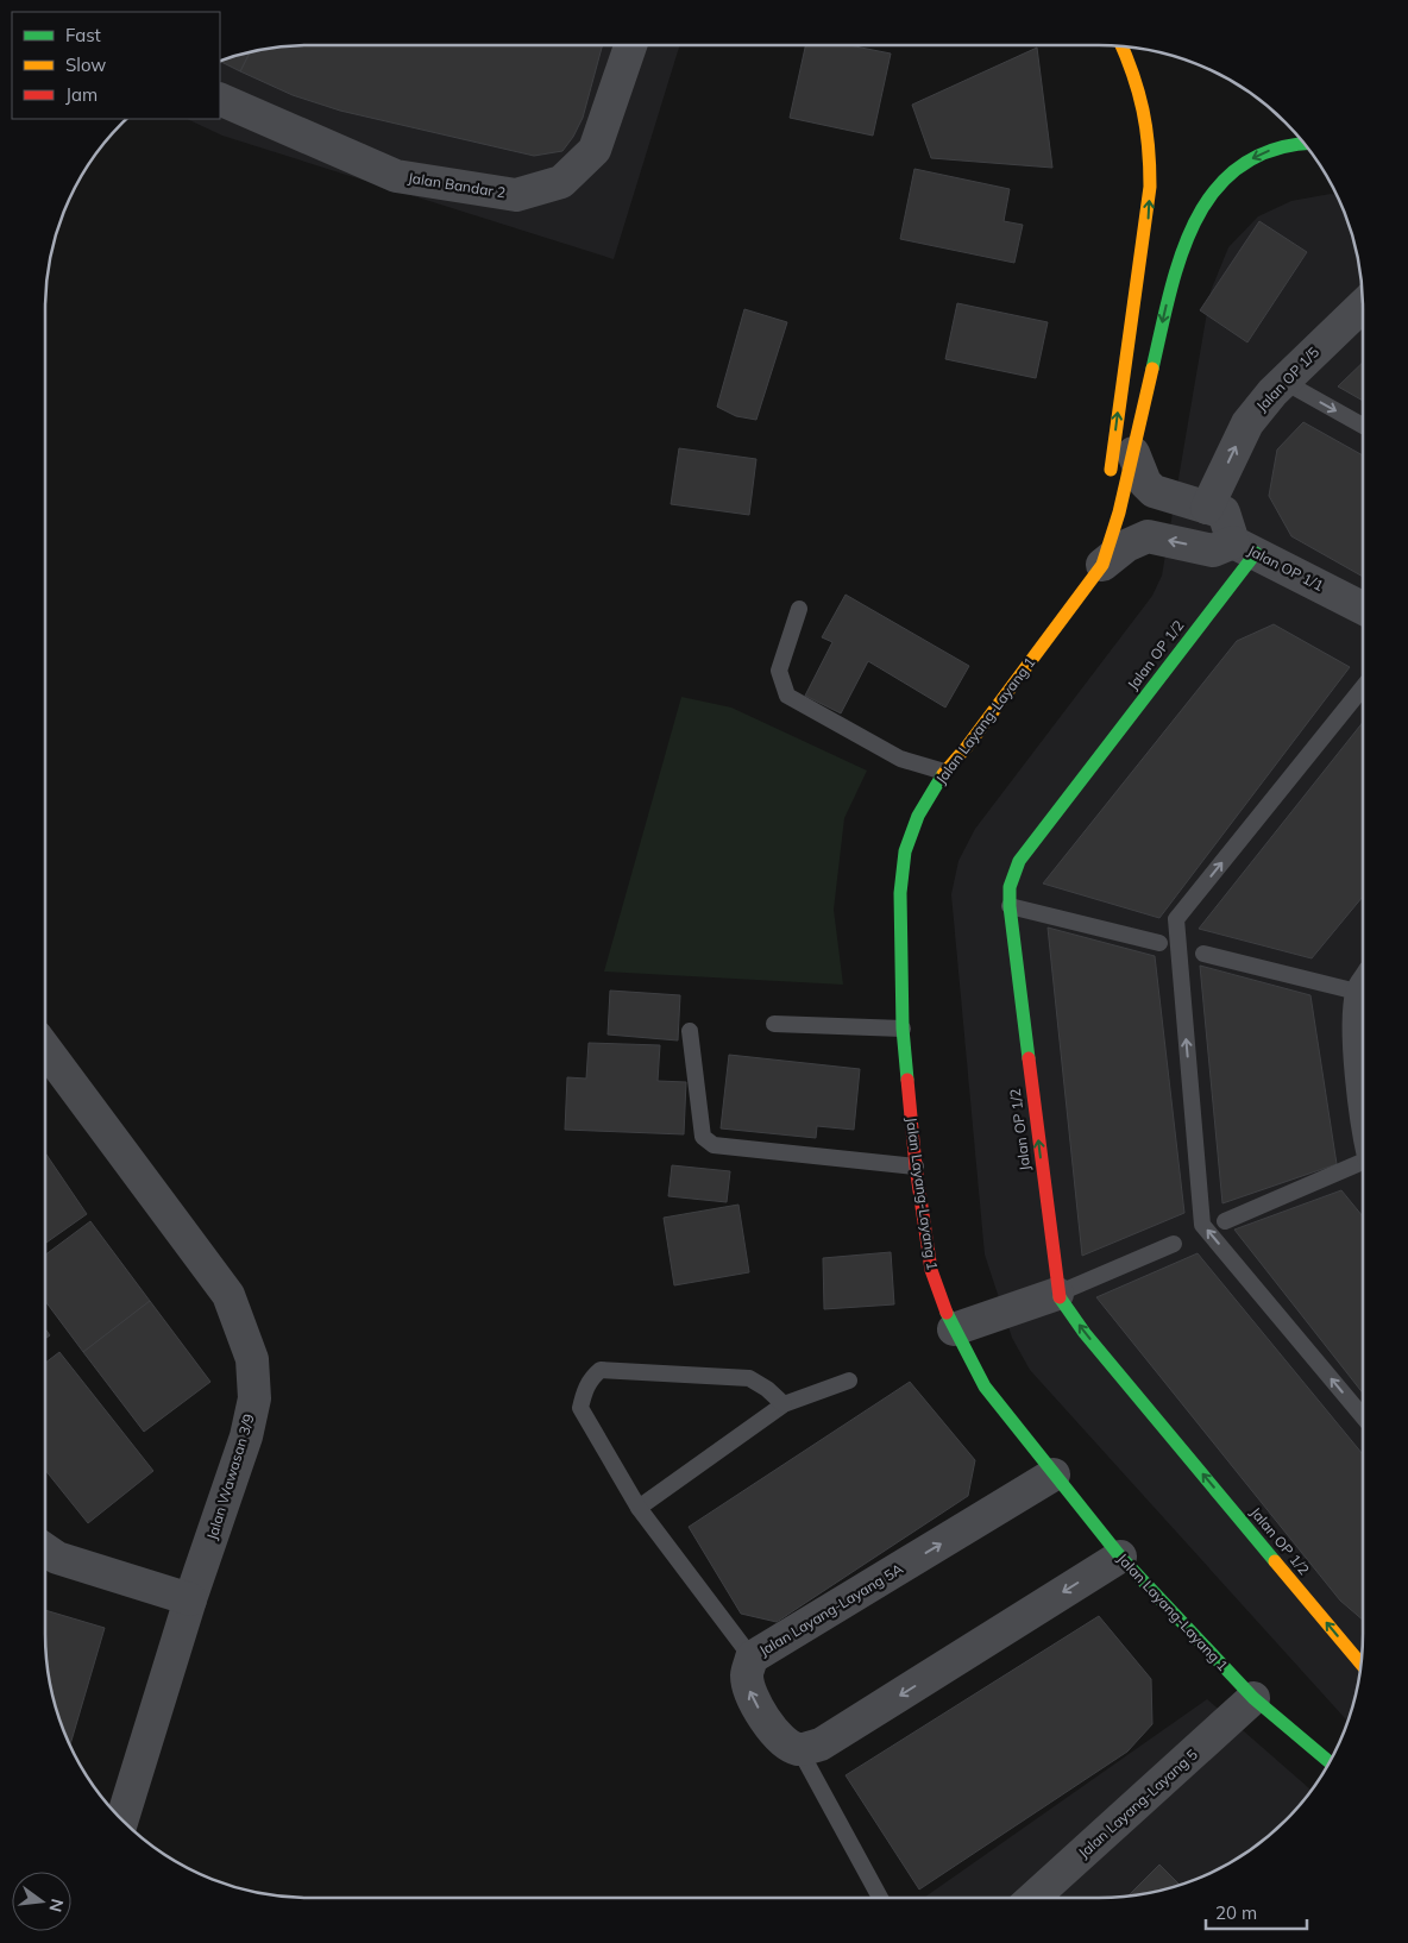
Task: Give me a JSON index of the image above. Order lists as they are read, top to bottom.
{
  "streets": {
    "street": [
      "Jalan Bandar 2",
      "Jalan OP 1/5",
      "Jalan OP 1/1",
      "Jalan OP 1/2",
      "Jalan Layang-Layang 1",
      "Jalan Wawasan 3/9",
      "Jalan Layang-Layang 5A",
      "Jalan Layang-Layang 5"
    ]
  },
  "crossings": [
    ["Jalan OP 1/5", "Jalan OP 1/1"],
    ["Jalan OP 1/1", "Jalan OP 1/2"],
    ["Jalan OP 1/1", "Jalan Layang-Layang 1"],
    ["Jalan OP 1/2", "Jalan Layang-Layang 1"],
    ["Jalan Layang-Layang 1", "Jalan Layang-Layang 5A"],
    ["Jalan Layang-Layang 1", "Jalan Layang-Layang 5"]
  ],
  "one_way": ["Jalan OP 1/5", "Jalan OP 1/2"],
  "legend": ["Fast", "Slow", "Jam"],
  "scale_bar": "20 m",
  "north": "right"
}
